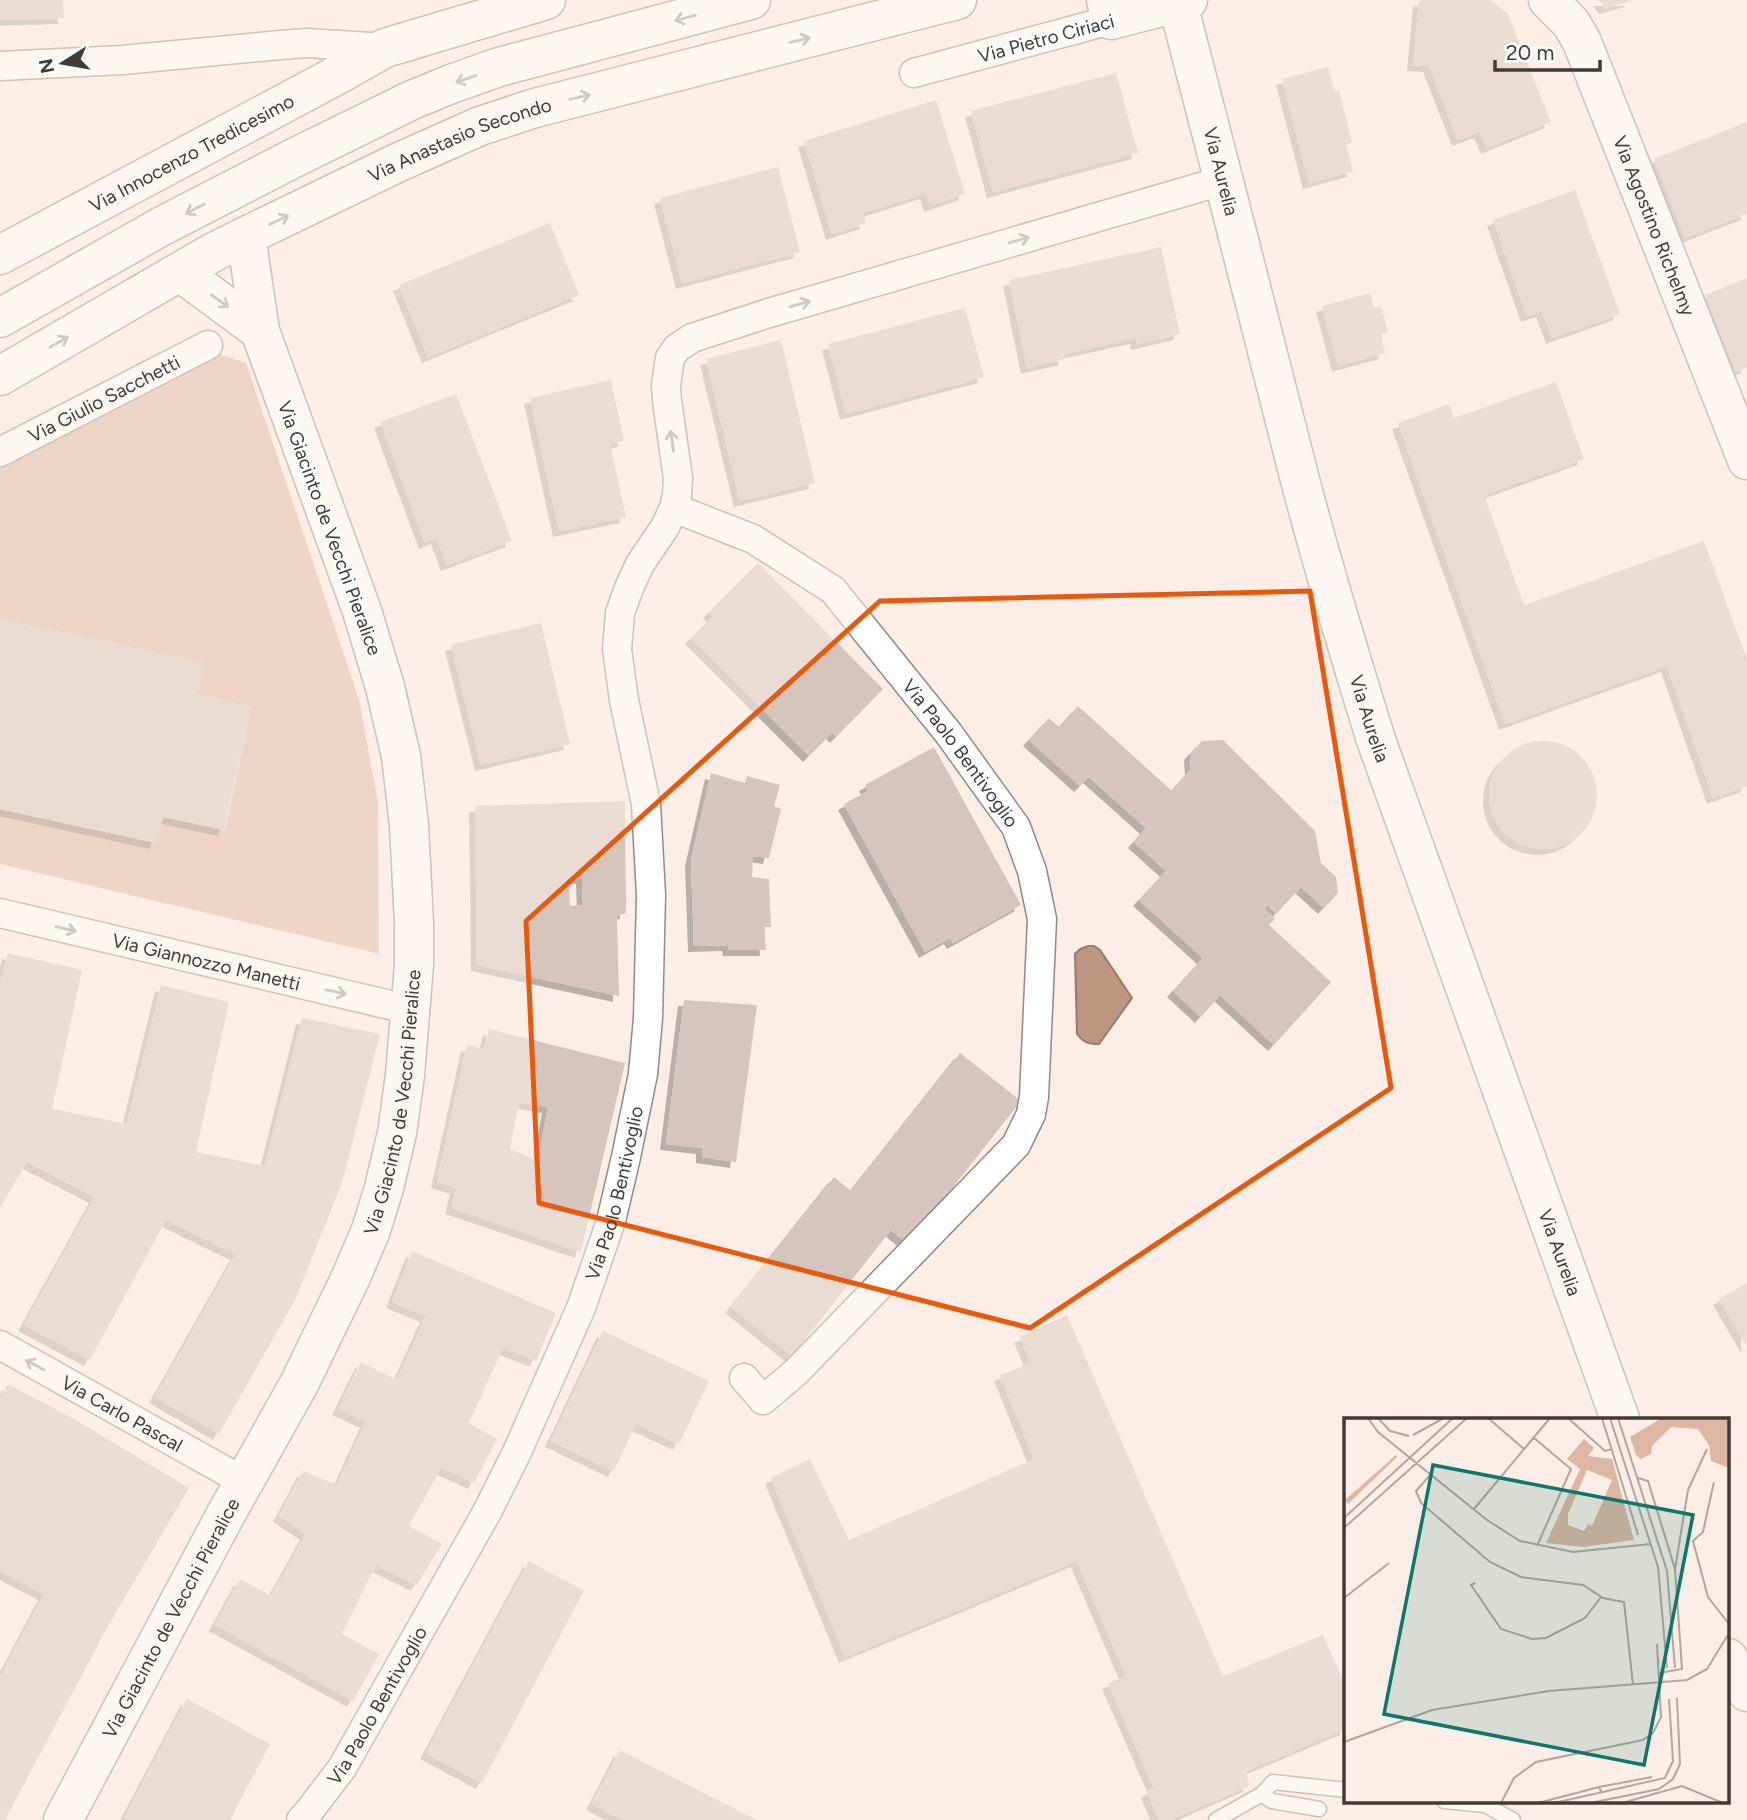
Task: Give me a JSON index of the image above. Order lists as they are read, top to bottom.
{
  "streets": {
    "street": [
      "Via Pietro Ciriaci",
      "Via Anastasio Secondo",
      "Via Innocenzo Tredicesimo",
      "Via Aurelia",
      "Via Agostino Richelmy",
      "Via Giulio Sacchetti",
      "Via Giacinto de Vecchi Pieralice",
      "Via Paolo Bentivoglio",
      "Via Giannozzo Manetti",
      "Via Carlo Pascal"
    ]
  },
  "crossings": [
    ["Via Pietro Ciriaci", "Via Aurelia"],
    ["Via Anastasio Secondo", "Via Giacinto de Vecchi Pieralice"],
    ["Via Aurelia", "Via Paolo Bentivoglio"],
    ["Via Giacinto de Vecchi Pieralice", "Via Giannozzo Manetti"],
    ["Via Giacinto de Vecchi Pieralice", "Via Carlo Pascal"]
  ],
  "one_way": ["Via Giannozzo Manetti", "Via Carlo Pascal"],
  "scale_bar": "20 m",
  "north": "left"
}
